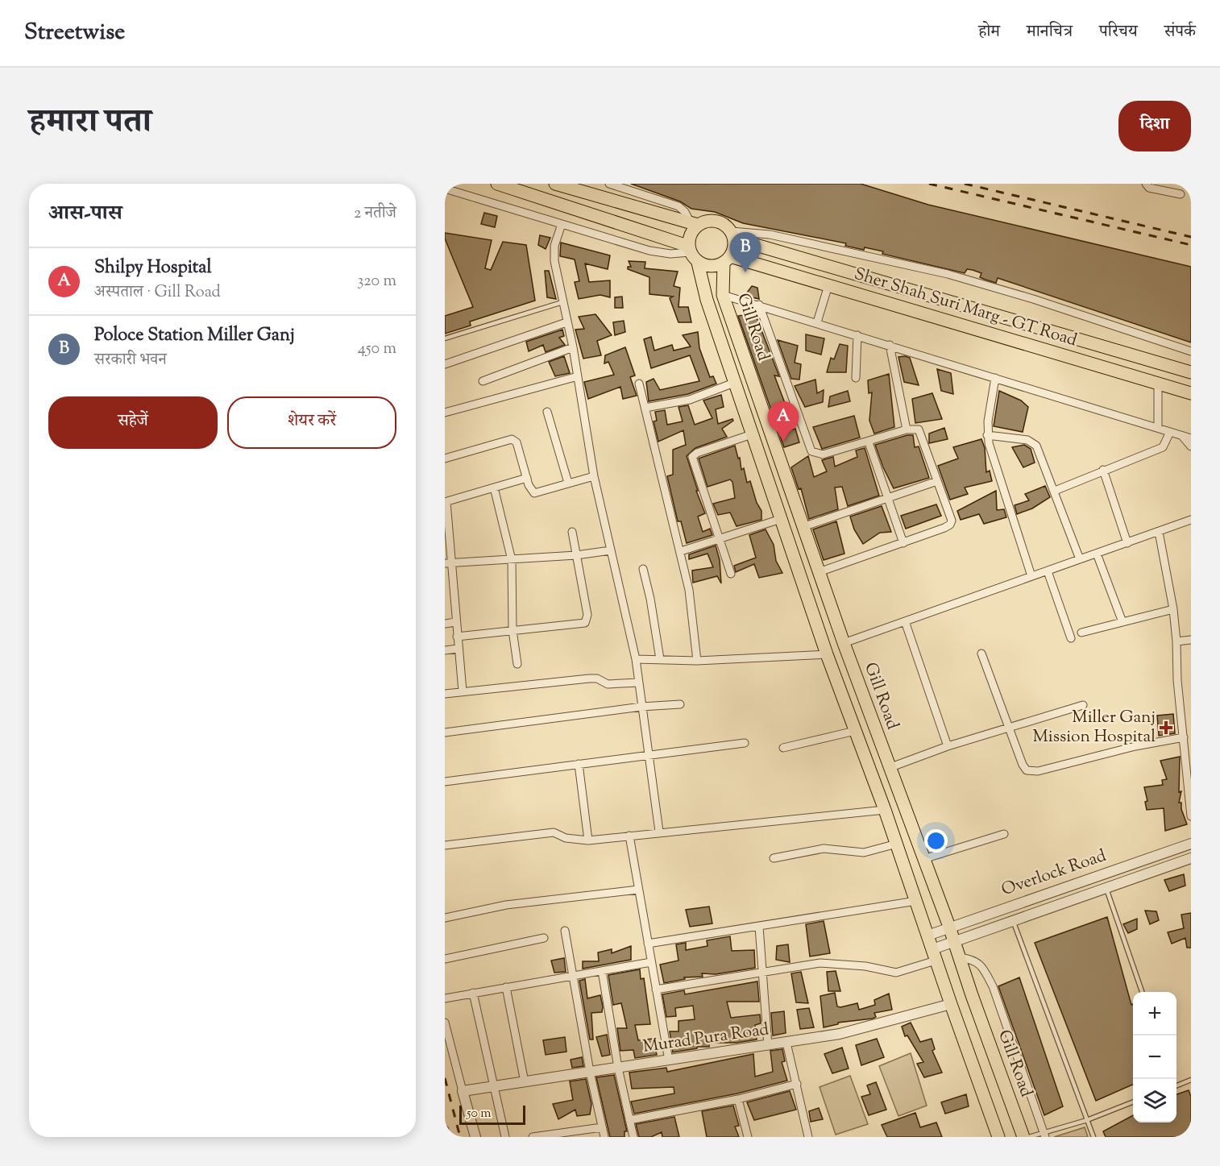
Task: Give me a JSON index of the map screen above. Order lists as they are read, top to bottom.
{
  "streets": {
    "main road": ["Sher Shah Suri Marg - GT Road", "Gill Road"],
    "street": ["Overlock Road", "Murad Pura Road"]
  },
  "crossings": [
    ["Sher Shah Suri Marg - GT Road", "Gill Road"],
    ["Gill Road", "Overlock Road"],
    ["Gill Road", "Murad Pura Road"]
  ],
  "places": {
    "health": ["Miller Ganj Mission Hospital"]
  },
  "scale_bar": "50 m",
  "page": {
    "header": "Streetwise",
    "nav": [
      "होम",
      "मानचित्र",
      "परिचय",
      "संपर्क"
    ],
    "title": "हमारा पता",
    "buttons": [
      "दिशा",
      ["सहेजें", "शेयर करें"]
    ],
    "heading": ["आस-पास", "2 नतीजे"],
    "pins": ["B", "A"],
    "list": [
      {
        "mark": "A",
        "name": "Shilpy Hospital",
        "note": "अस्पताल · Gill Road",
        "value": "320 m"
      },
      {
        "mark": "B",
        "name": "Poloce Station Miller Ganj",
        "note": "सरकारी भवन",
        "value": "450 m"
      }
    ],
    "map_buttons": ["+", "−"],
    "scale": "50 m"
  }
}
